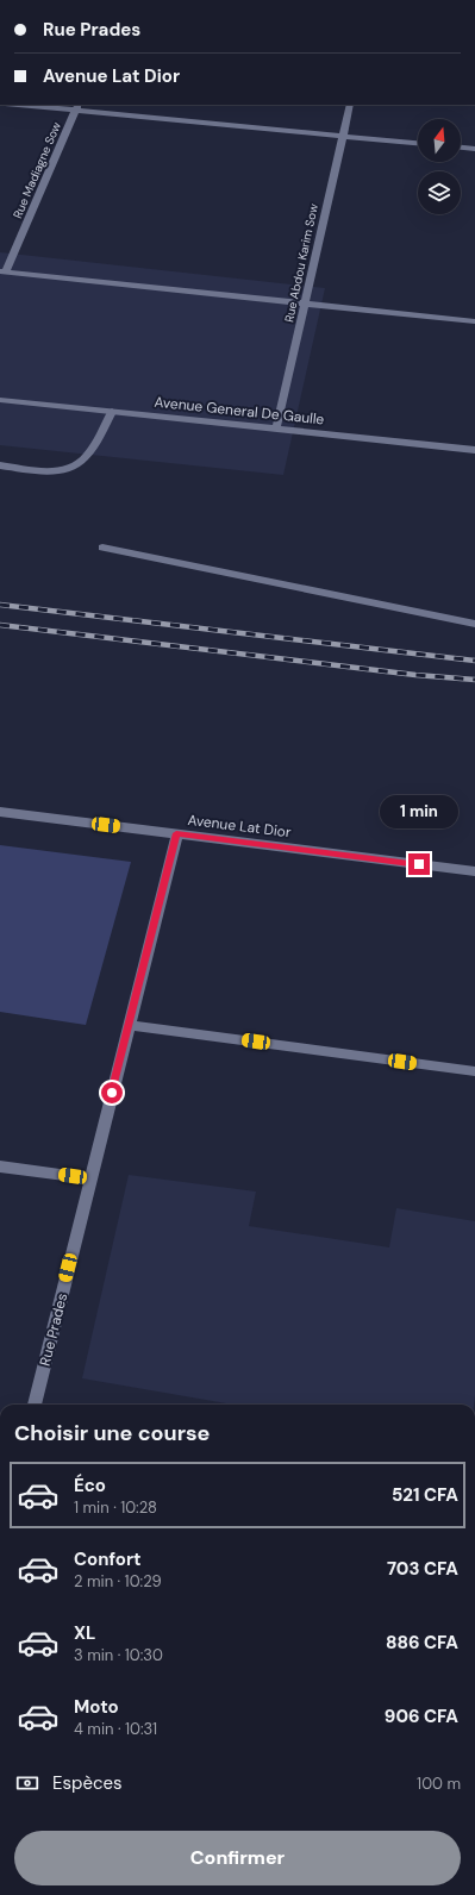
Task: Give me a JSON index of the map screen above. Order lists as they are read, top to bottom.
{
  "streets": {
    "street": [
      "Rue Madiagne Sow",
      "Rue Abdou Karim Sow",
      "Avenue General De Gaulle",
      "Avenue Lat Dior",
      "Rue Prades"
    ]
  },
  "crossings": [
    ["Rue Abdou Karim Sow", "Avenue General De Gaulle"],
    ["Avenue Lat Dior", "Rue Prades"]
  ],
  "north": "top",
  "page": {
    "banner": ["Rue Prades", "Avenue Lat Dior"],
    "bubble": "1 min",
    "heading": "Choisir une course",
    "list": [
      {
        "name": "Éco",
        "note": "1 min · 10:28",
        "value": "521 CFA"
      },
      {
        "name": "Confort",
        "note": "2 min · 10:29",
        "value": "703 CFA"
      },
      {
        "name": "XL",
        "note": "3 min · 10:30",
        "value": "886 CFA"
      },
      {
        "name": "Moto",
        "note": "4 min · 10:31",
        "value": "906 CFA"
      }
    ],
    "pay": ["Espèces", "100 m"],
    "buttons": "Confirmer"
  }
}
